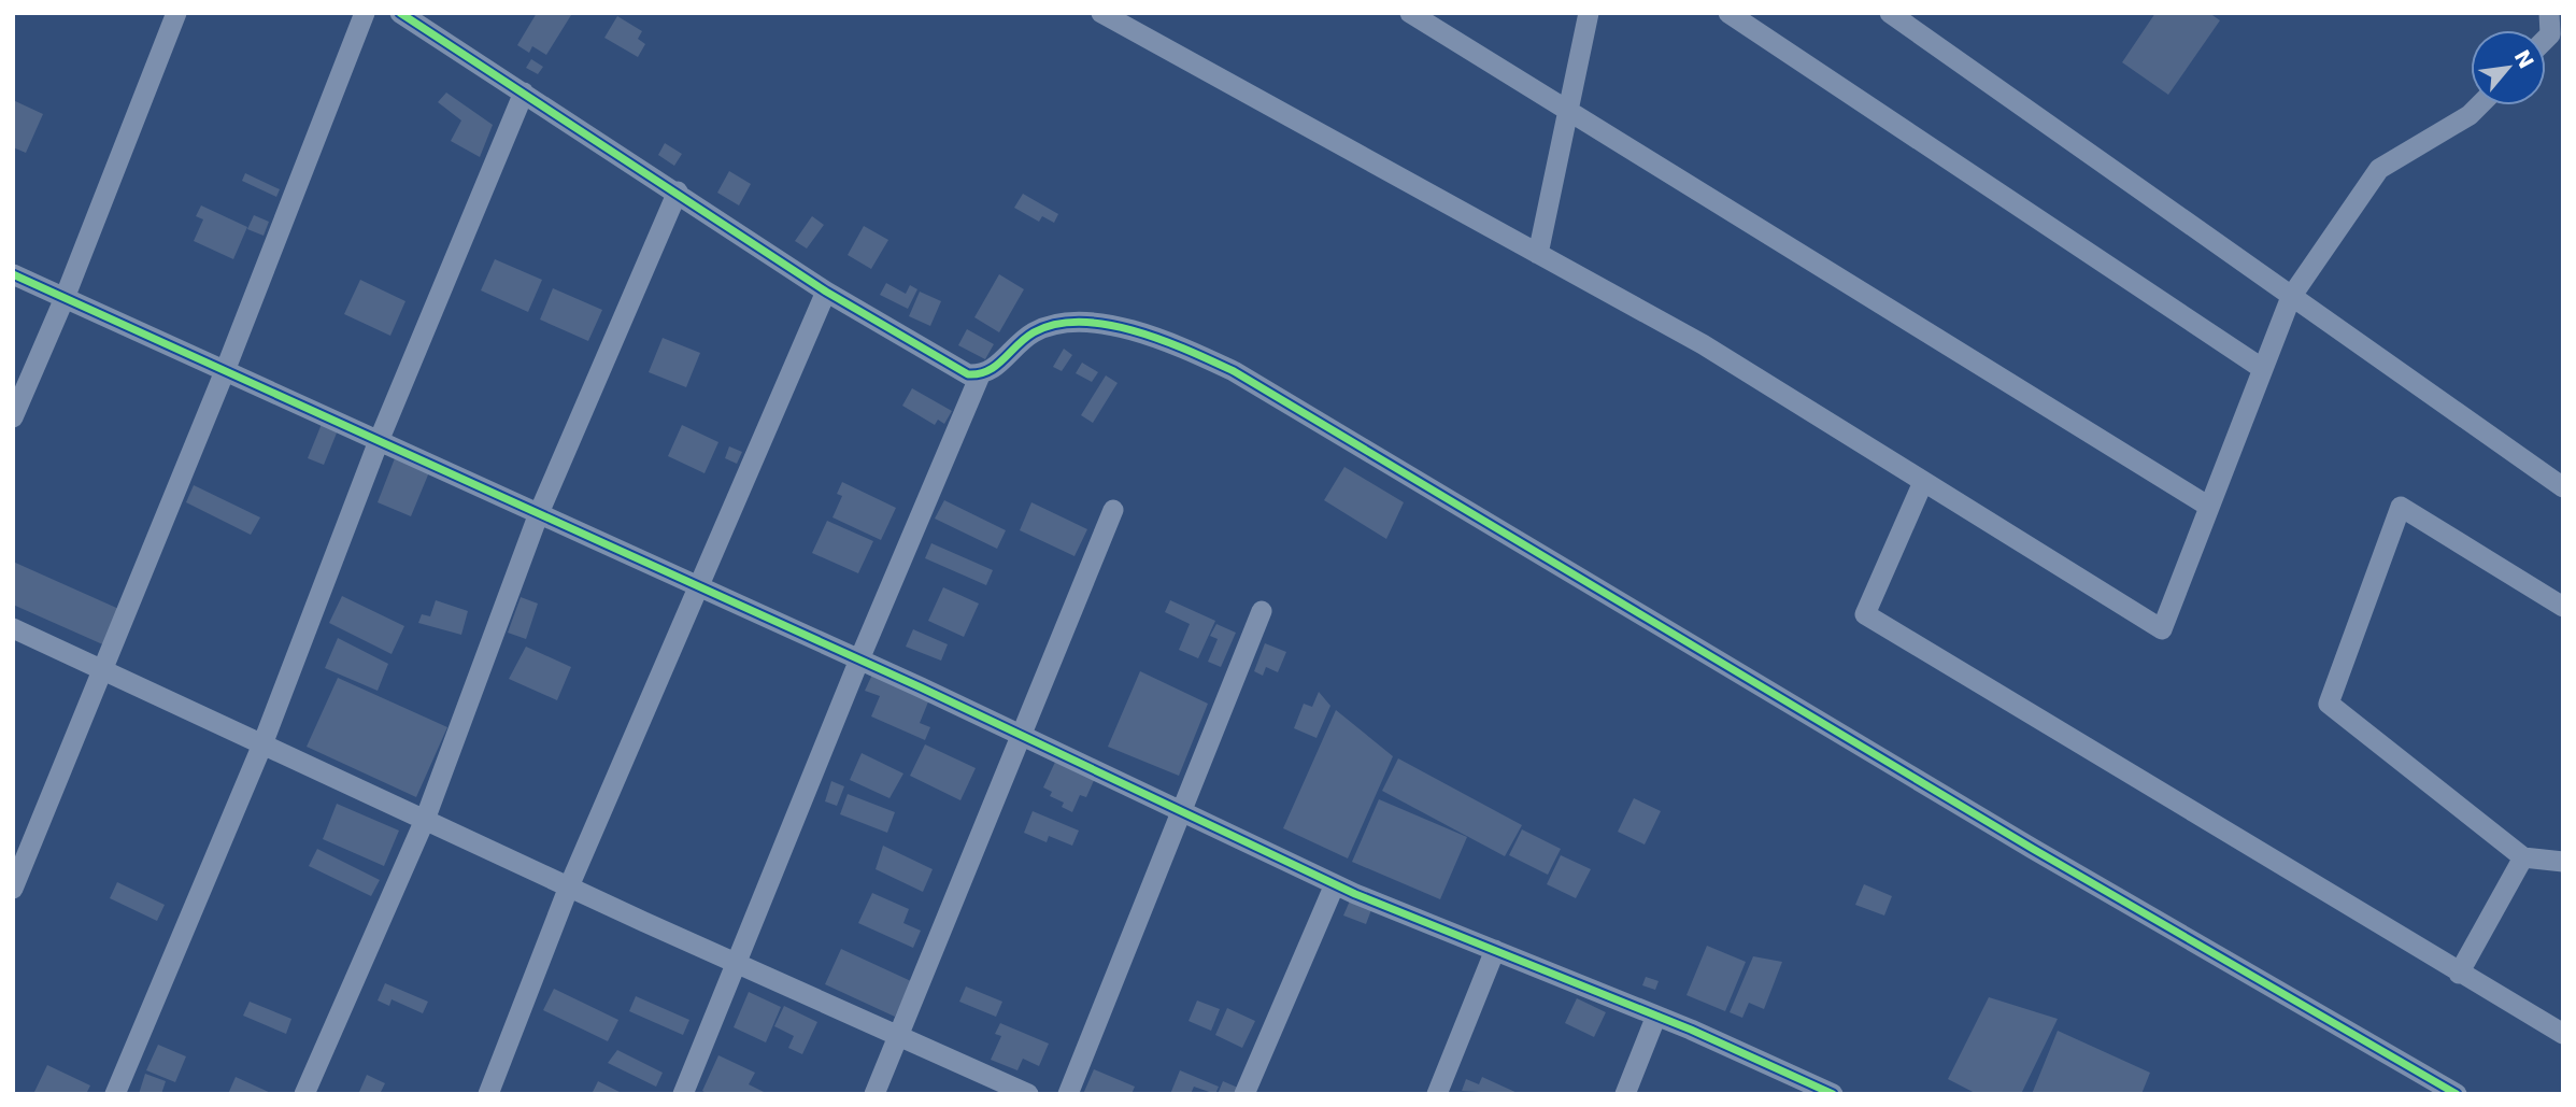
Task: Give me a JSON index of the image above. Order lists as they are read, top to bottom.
{
  "north": "top right"
}
